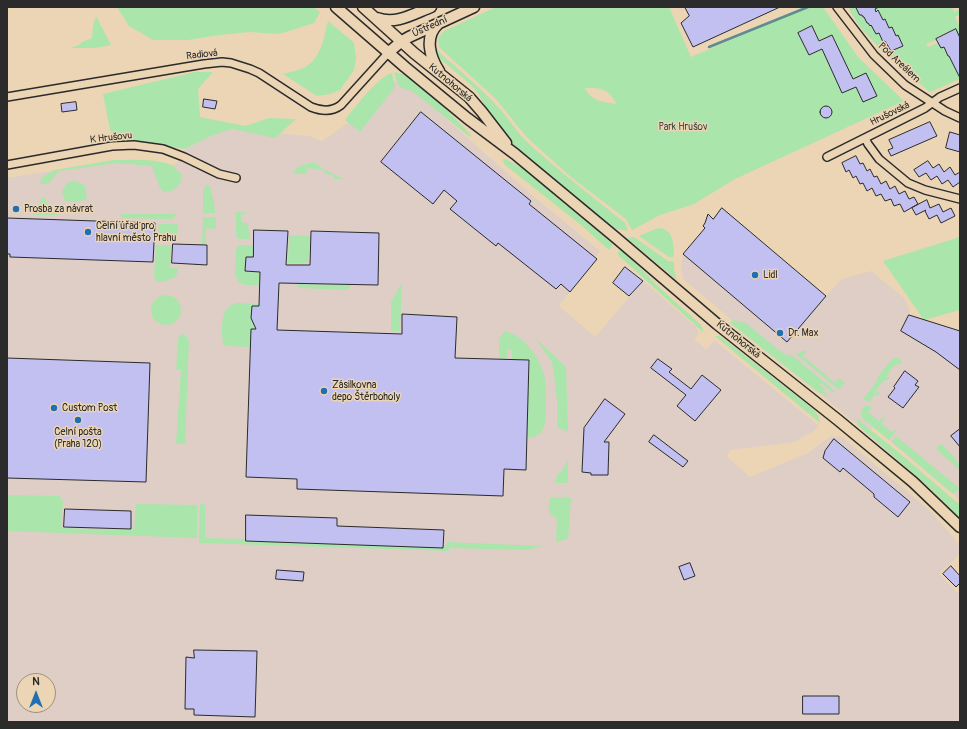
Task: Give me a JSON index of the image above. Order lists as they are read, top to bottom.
{
  "streets": {
    "main road": ["Ústřední", "Kutnohorská"],
    "street": [
      "Radiová",
      "Pod Areálem",
      "Hrušovská",
      "K Hrušovu"
    ]
  },
  "crossings": [
    ["Ústřední", "Kutnohorská"],
    ["Radiová", "Kutnohorská"],
    ["Pod Areálem", "Hrušovská"]
  ],
  "parks": ["Park Hrušov"],
  "places": [
    "Prosba za návrat",
    "Celní úřad pro hlavní město Prahu",
    "Lidl",
    "Dr. Max",
    "Zásilkovna depo Štěrboholy",
    "Custom Post",
    "Celní pošta (Praha 120)"
  ],
  "north": "top"
}
